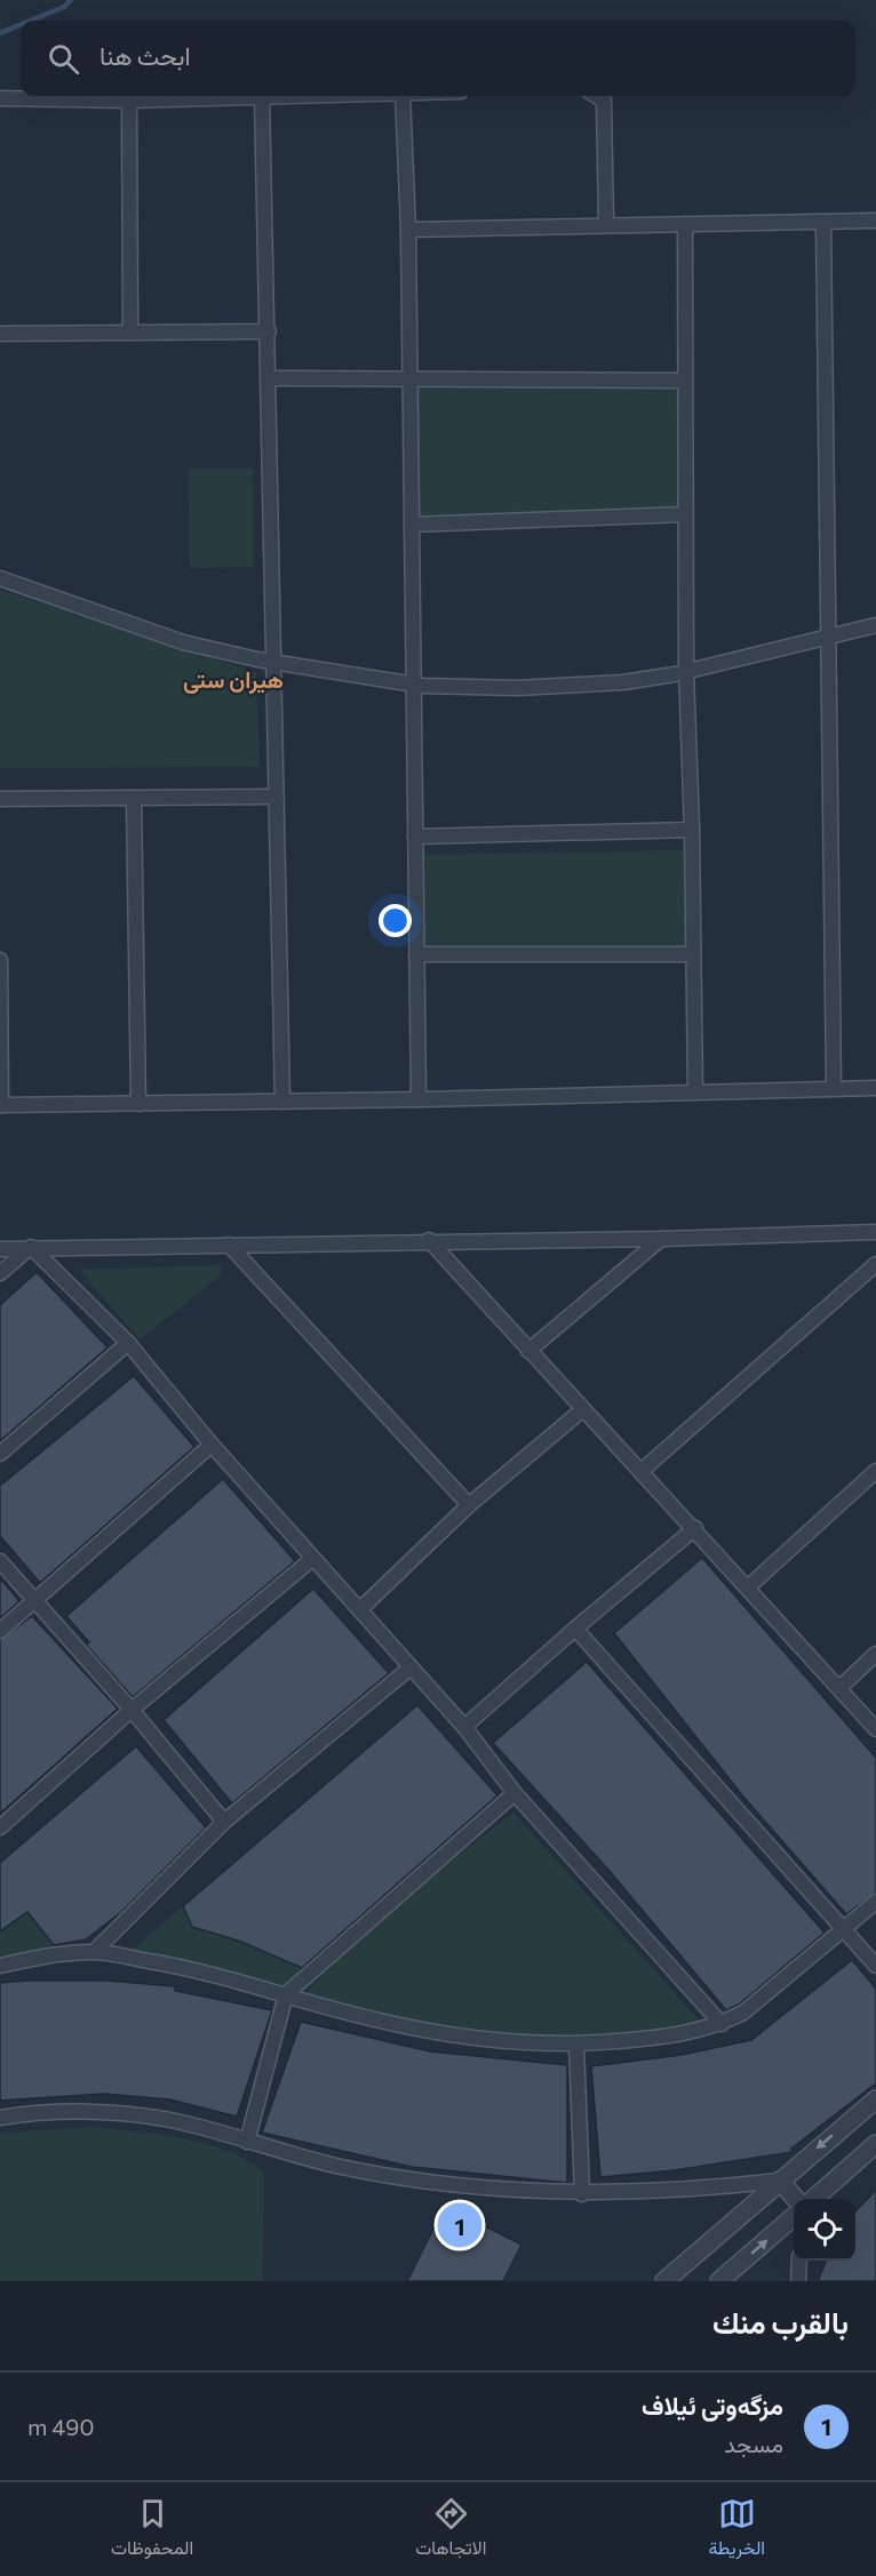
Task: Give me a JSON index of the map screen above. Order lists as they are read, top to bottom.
{
  "districts": ["هیران ستی"],
  "page": {
    "search": "ابحث هنا",
    "pins": "1",
    "heading": "بالقرب منك",
    "list": [
      {
        "mark": "1",
        "name": "مزگەوتی ئیلاف",
        "note": "مسجد",
        "value": "490 m"
      }
    ],
    "nav": ["الخريطة", "الاتجاهات", "المحفوظات"]
  }
}
